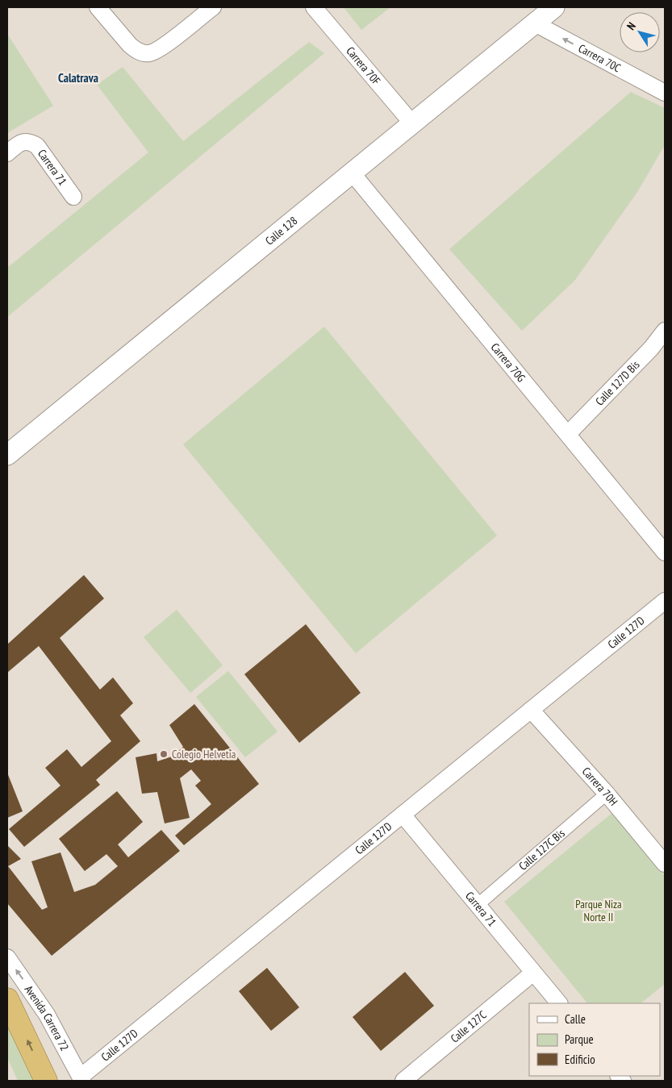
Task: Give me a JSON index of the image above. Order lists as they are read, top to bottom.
{
  "streets": {
    "street": [
      "Carrera 70C",
      "Carrera 70F",
      "Carrera 71",
      "Calle 128",
      "Carrera 70G",
      "Calle 127D Bis",
      "Calle 127D",
      "Carrera 70H",
      "Calle 127C Bis",
      "Avenida Carrera 72",
      "Calle 127C"
    ]
  },
  "crossings": [
    ["Carrera 70C", "Calle 128"],
    ["Carrera 70F", "Calle 128"],
    ["Carrera 71", "Calle 127D"],
    ["Carrera 71", "Calle 127C Bis"],
    ["Carrera 71", "Calle 127C"],
    ["Calle 128", "Carrera 70G"],
    ["Carrera 70G", "Calle 127D Bis"],
    ["Calle 127D", "Carrera 70H"],
    ["Calle 127D", "Avenida Carrera 72"],
    ["Carrera 70H", "Calle 127C Bis"]
  ],
  "one_way": ["Carrera 70C", "Avenida Carrera 72"],
  "districts": ["Calatrava"],
  "parks": ["Parque Niza Norte II"],
  "places": ["Colegio Helvetia"],
  "legend": ["Calle", "Parque", "Edificio"],
  "north": "top left"
}
